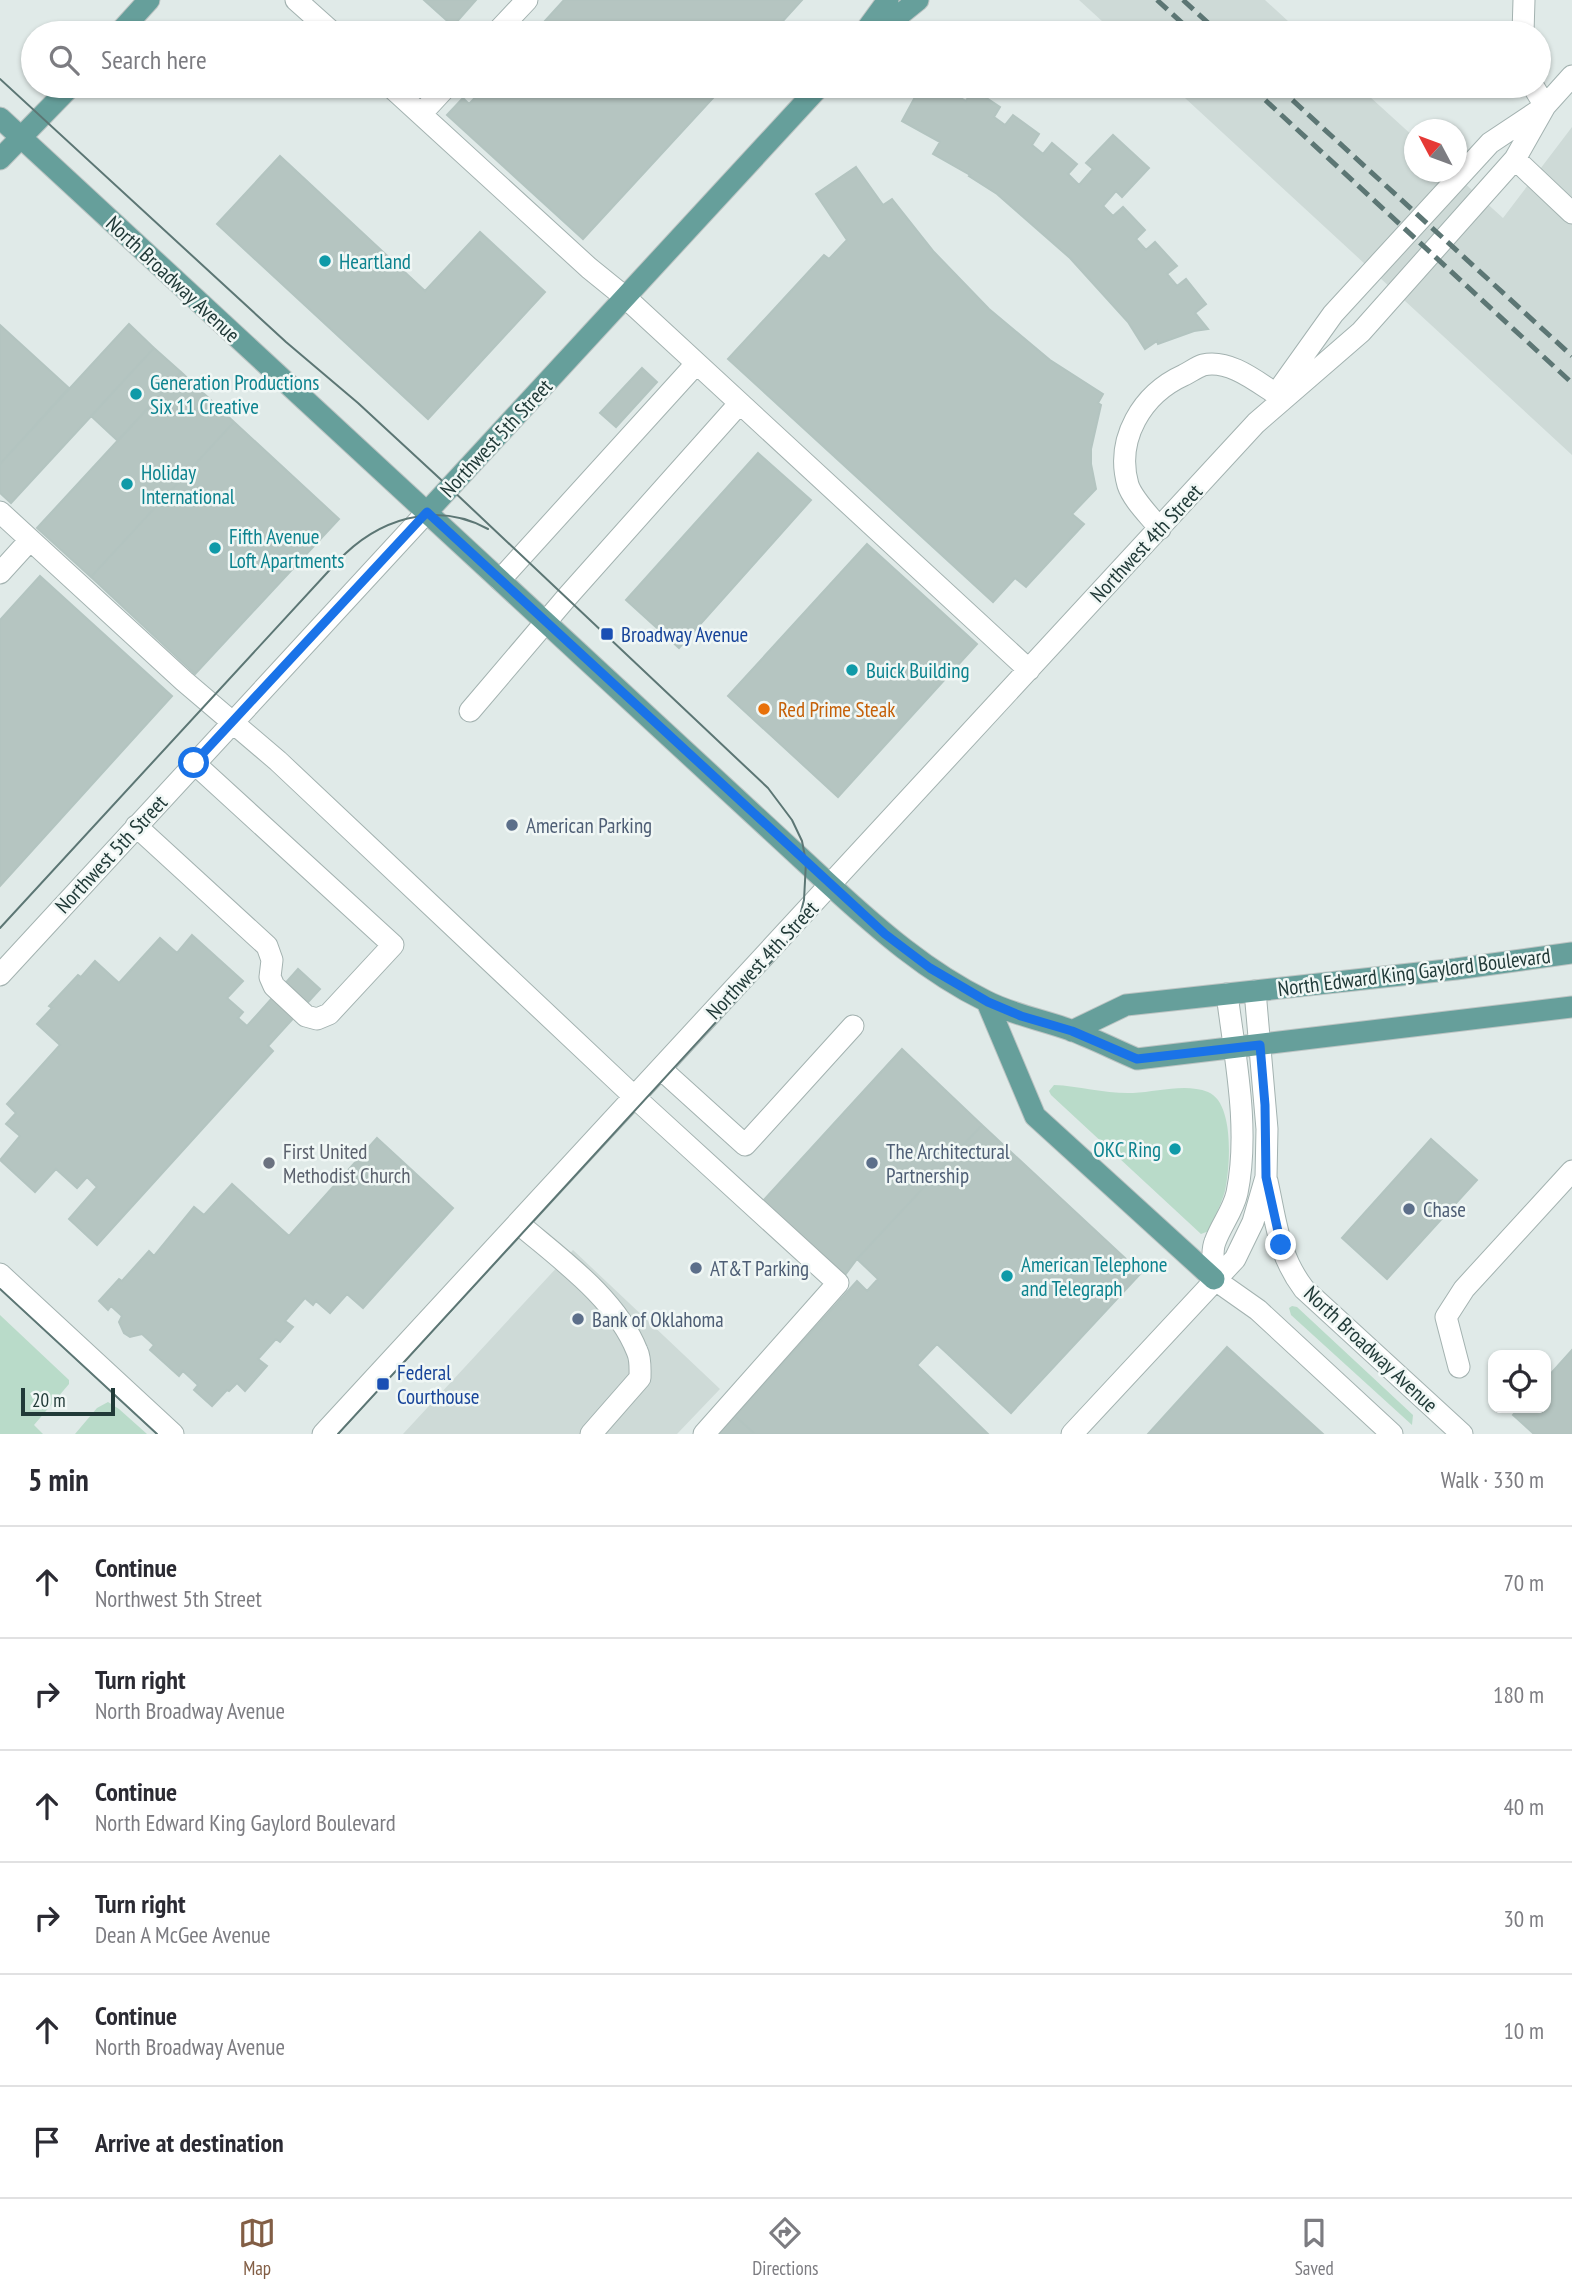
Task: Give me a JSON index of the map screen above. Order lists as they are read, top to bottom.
{
  "streets": {
    "main road": ["North Broadway Avenue", "Northwest 5th Street", "North Edward King Gaylord Boulevard"],
    "street": ["Northwest 4th Street"]
  },
  "crossings": [
    ["North Broadway Avenue", "Northwest 5th Street"],
    ["North Broadway Avenue", "Northwest 4th Street"]
  ],
  "places": {
    "other": [
      "Heartland",
      "Generation Productions Six 11 Creative",
      "Holiday International",
      "Fifth Avenue Loft Apartments",
      "Buick Building",
      "Red Prime Steak",
      "American Parking",
      "OKC Ring",
      "First United Methodist Church",
      "The Architectural Partnership",
      "Chase",
      "AT&T Parking",
      "American Telephone and Telegraph",
      "Bank of Oklahoma"
    ],
    "transit": ["Broadway Avenue", "Federal Courthouse"]
  },
  "scale_bar": "20 m",
  "north": "top left",
  "page": {
    "search": "Search here",
    "scale": "20 m",
    "heading": ["5 min", "Walk · 330 m"],
    "list": [
      ["Continue", "Northwest 5th Street", "70 m"],
      ["Turn right", "North Broadway Avenue", "180 m"],
      ["Continue", "North Edward King Gaylord Boulevard", "40 m"],
      ["Turn right", "Dean A McGee Avenue", "30 m"],
      ["Continue", "North Broadway Avenue", "10 m"],
      "Arrive at destination"
    ],
    "nav": ["Map", "Directions", "Saved"]
  }
}
